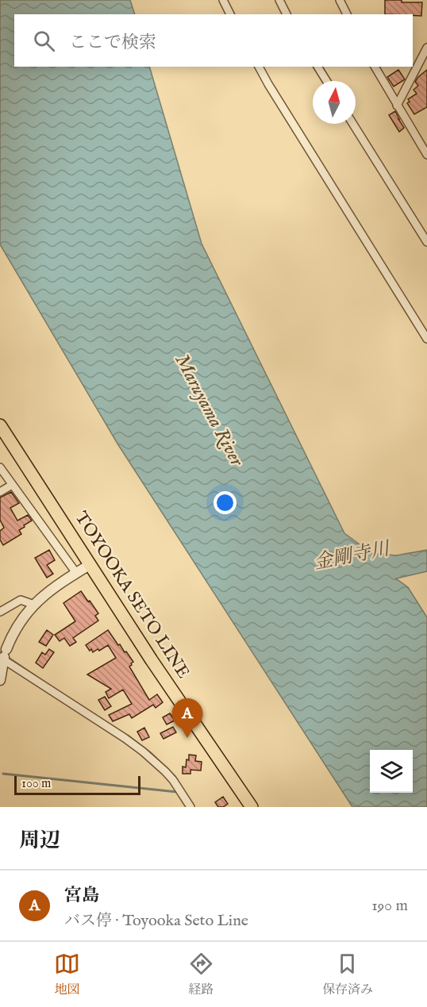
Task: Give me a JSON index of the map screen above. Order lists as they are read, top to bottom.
{
  "streets": {
    "main road": ["TOYOOKA SETO LINE"]
  },
  "water": ["Maruyama River", "金剛寺川"],
  "scale_bar": "100 m",
  "north": "top",
  "page": {
    "search": "ここで検索",
    "pins": "A",
    "scale": "100 m",
    "heading": "周辺",
    "list": [
      {
        "mark": "A",
        "name": "宮島",
        "note": "バス停 · Toyooka Seto Line",
        "value": "190 m"
      }
    ],
    "nav": ["地図", "経路", "保存済み"]
  }
}
